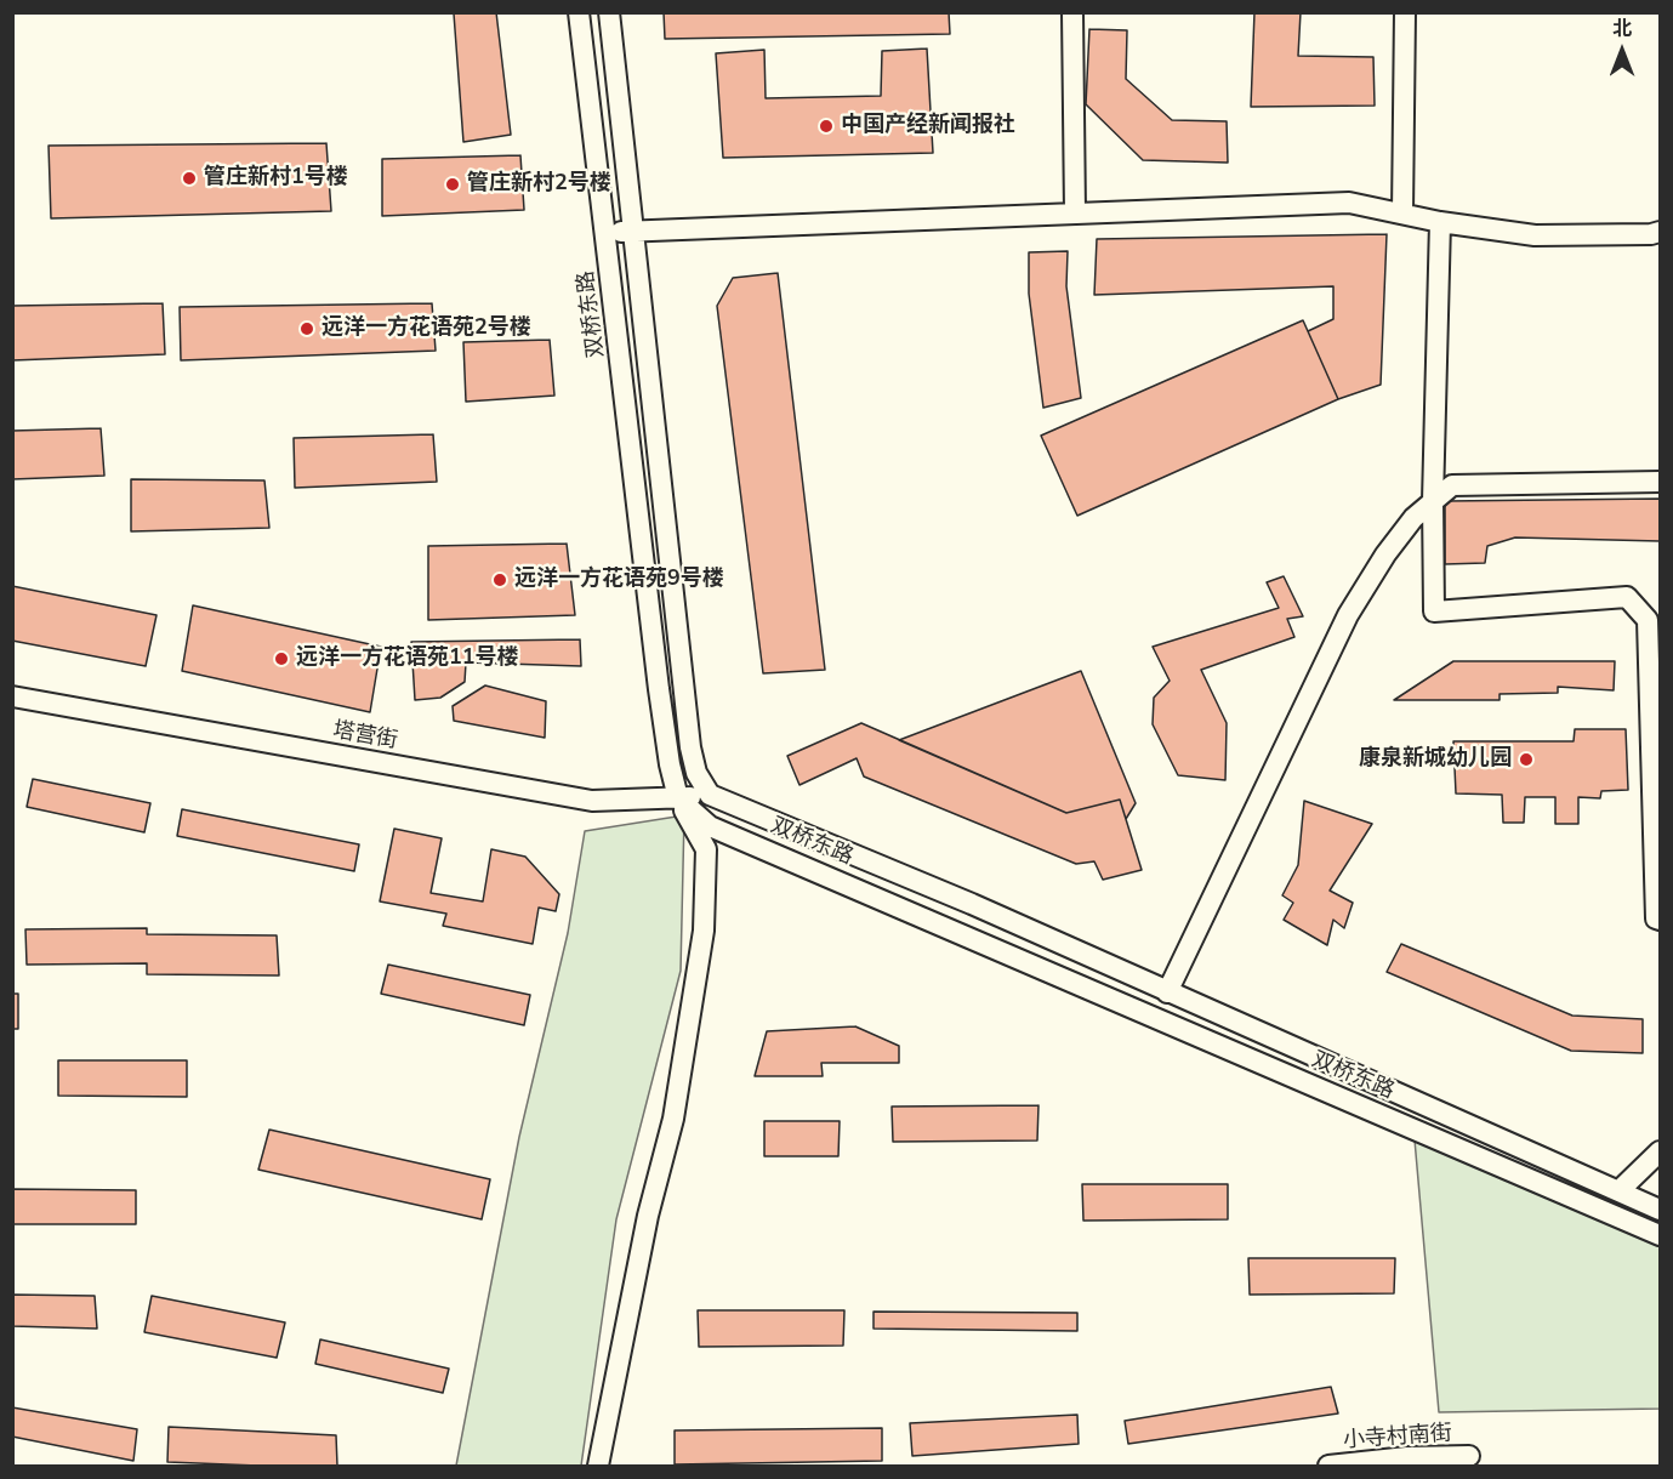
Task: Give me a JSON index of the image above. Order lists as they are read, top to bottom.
{
  "streets": {
    "street": ["双桥东路", "塔营街", "小寺村南街"]
  },
  "crossings": [
    ["双桥东路", "塔营街"]
  ],
  "places": [
    "中国产经新闻报社",
    "管庄新村1号楼",
    "管庄新村2号楼",
    "远洋一方花语苑2号楼",
    "远洋一方花语苑9号楼",
    "远洋一方花语苑11号楼",
    "康泉新城幼儿园"
  ],
  "north": "top"
}
